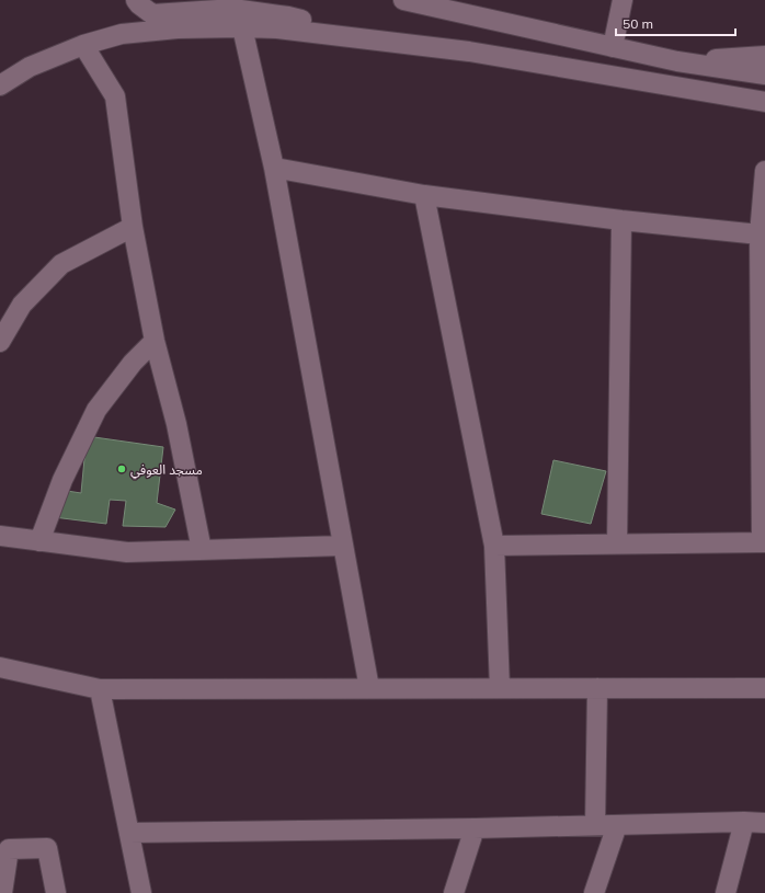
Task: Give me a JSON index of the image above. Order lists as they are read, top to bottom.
{
  "places": ["مسجد العوفي"],
  "scale_bar": "50 m"
}
